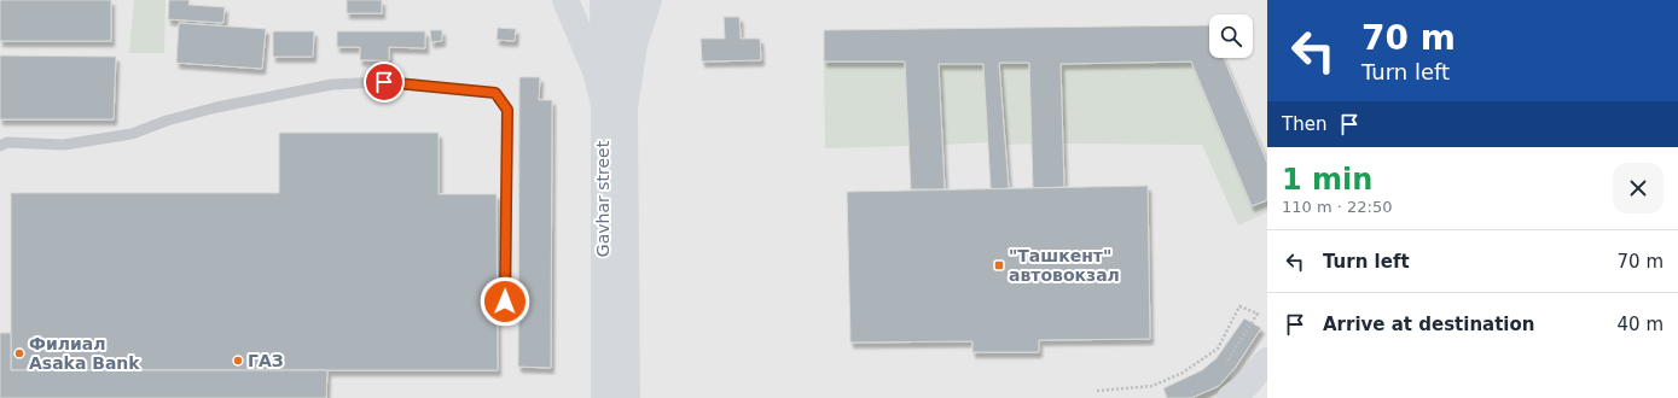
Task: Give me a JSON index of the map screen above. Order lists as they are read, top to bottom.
{
  "streets": {
    "main road": ["Gavhar street"]
  },
  "places": {
    "transit": ["\"Ташкент\" автовокзал"],
    "other": ["Филиал Asaka Bank", "ГАЗ"]
  },
  "page": {
    "turn": ["70 m", "Turn left"],
    "then": "Then",
    "heading": ["1 min", "110 m · 22:50"],
    "list": [
      {
        "name": "Turn left",
        "value": "70 m"
      },
      {
        "name": "Arrive at destination",
        "value": "40 m"
      }
    ]
  }
}
